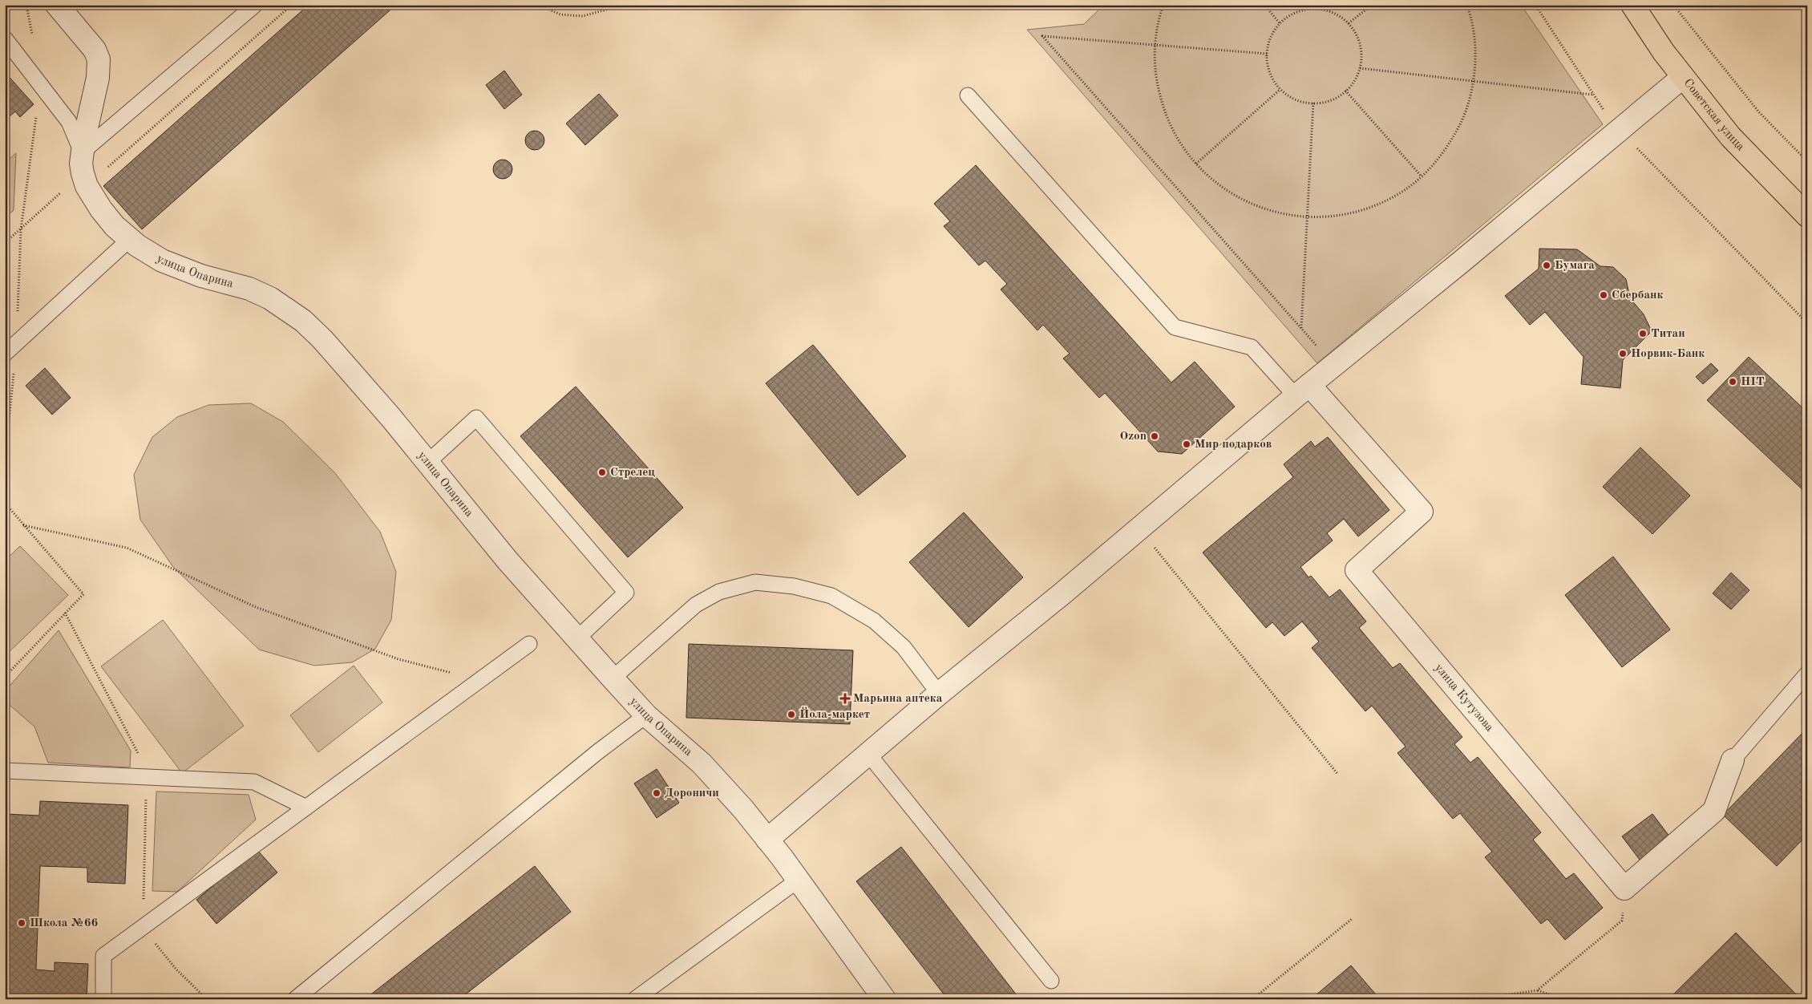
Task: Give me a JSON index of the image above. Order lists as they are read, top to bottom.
{
  "streets": {
    "main road": ["Советская улица"],
    "street": ["улица Опарина", "улица Кутузова"]
  },
  "places": {
    "other": [
      "Бумага",
      "Сбербанк",
      "Титан",
      "Норвик-Банк",
      "HIT",
      "Ozon",
      "Мир подарков",
      "Стрелец",
      "Йола-маркет",
      "Дороничи",
      "Школа №66"
    ],
    "health": ["Марьина аптека"]
  }
}
